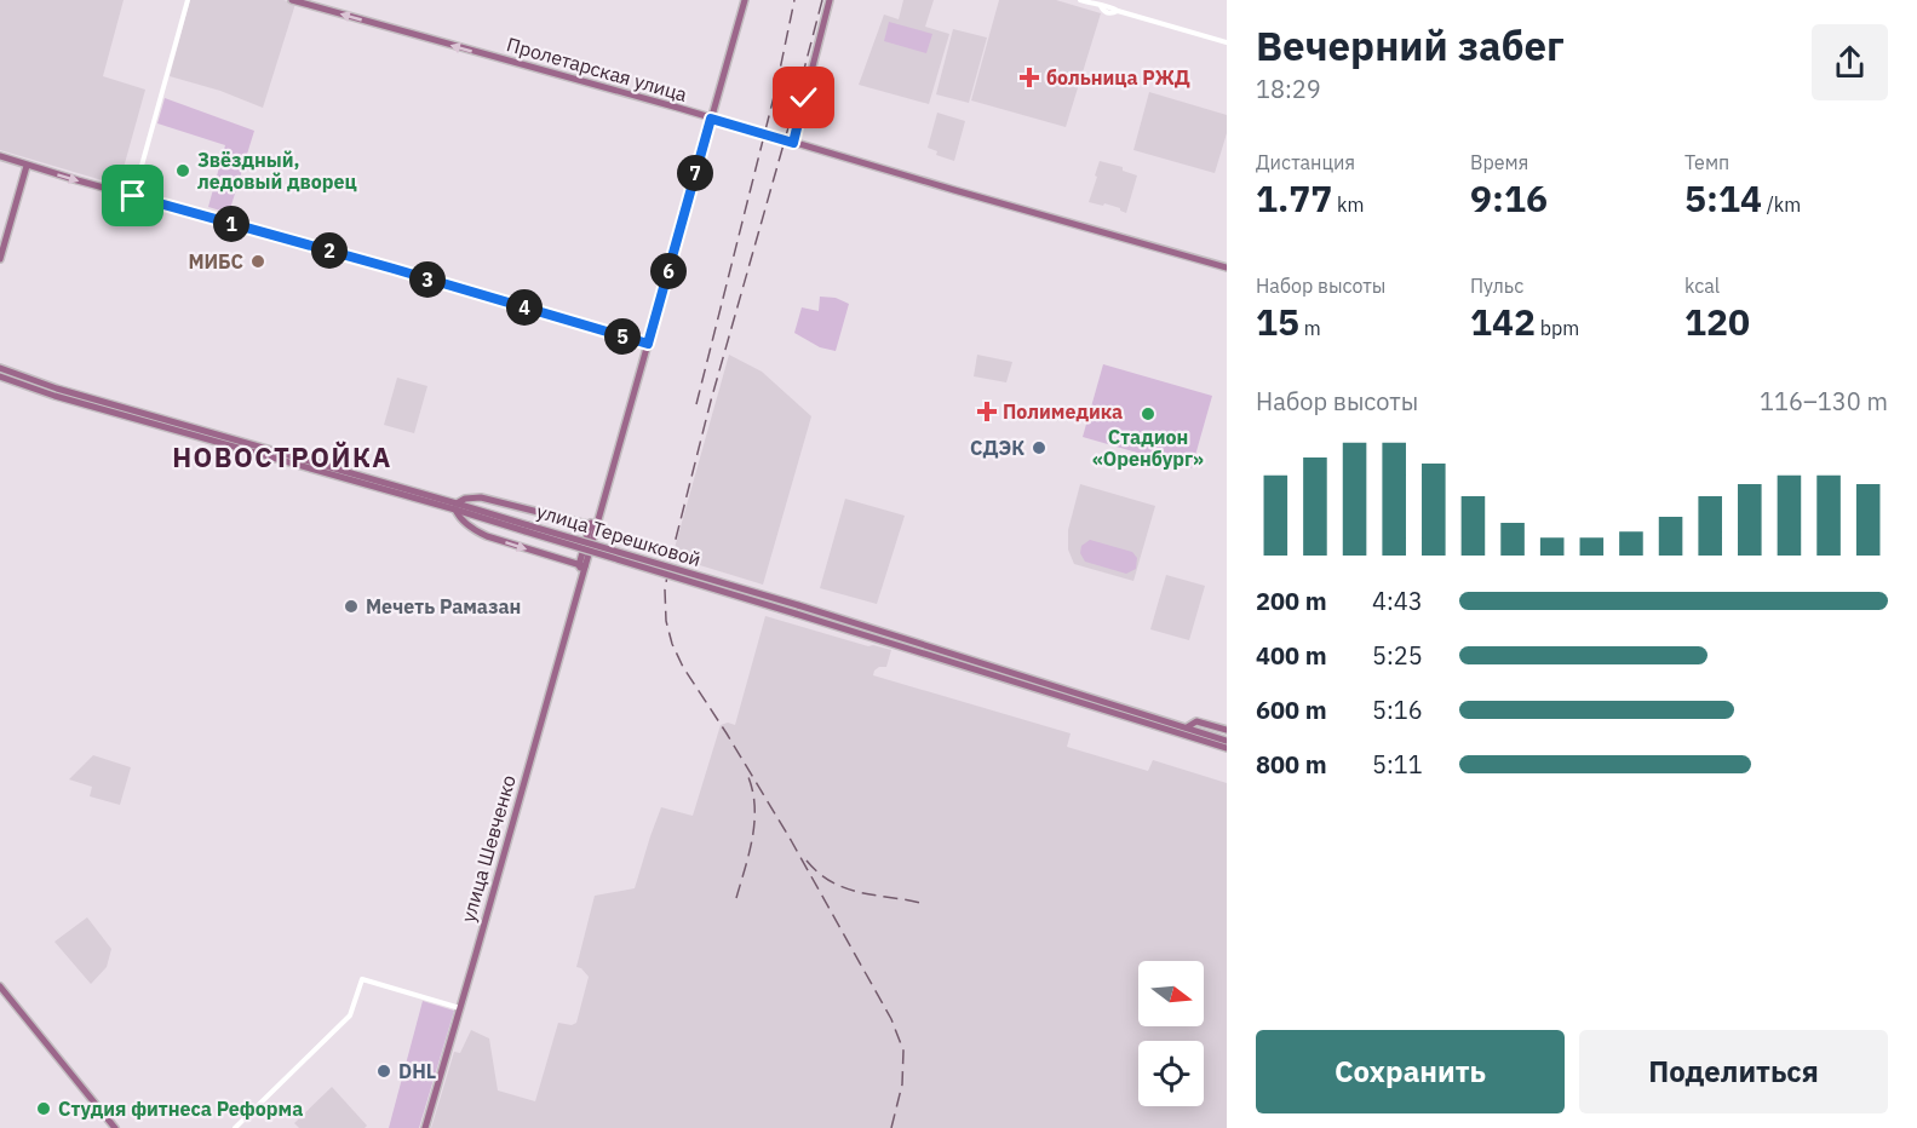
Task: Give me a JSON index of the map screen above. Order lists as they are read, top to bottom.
{
  "streets": {
    "main road": ["Пролетарская улица", "улица Терешковой", "улица Шевченко"]
  },
  "crossings": [
    ["Пролетарская улица", "улица Шевченко"]
  ],
  "one_way": ["Пролетарская улица"],
  "districts": ["НОВОСТРОЙКА"],
  "places": {
    "health": ["больница РЖД", "Полимедика"],
    "other": [
      "Звёздный, ледовый дворец",
      "МИБС",
      "Стадион «Оренбург»",
      "СДЭК",
      "Мечеть Рамазан",
      "DHL",
      "Студия фитнеса Реформа"
    ]
  },
  "north": "right",
  "page": {
    "heading": ["Вечерний забег", "18:29"],
    "stats": [
      ["Дистанция", "1.77 km"],
      ["Время", "9:16"],
      ["Темп", "5:14 /km"],
      ["Набор высоты", "15 m"],
      ["Пульс", "142 bpm"],
      ["kcal", "120"]
    ],
    "pins": [
      "7",
      "1",
      "2",
      "6",
      "3",
      "4",
      "5"
    ],
    "chart": ["Набор высоты", "116–130 m"],
    "list": [
      {
        "name": "200 m",
        "note": "4:43"
      },
      {
        "name": "400 m",
        "note": "5:25"
      },
      {
        "name": "600 m",
        "note": "5:16"
      },
      {
        "name": "800 m",
        "note": "5:11"
      }
    ],
    "buttons": ["Сохранить", "Поделиться"]
  }
}
